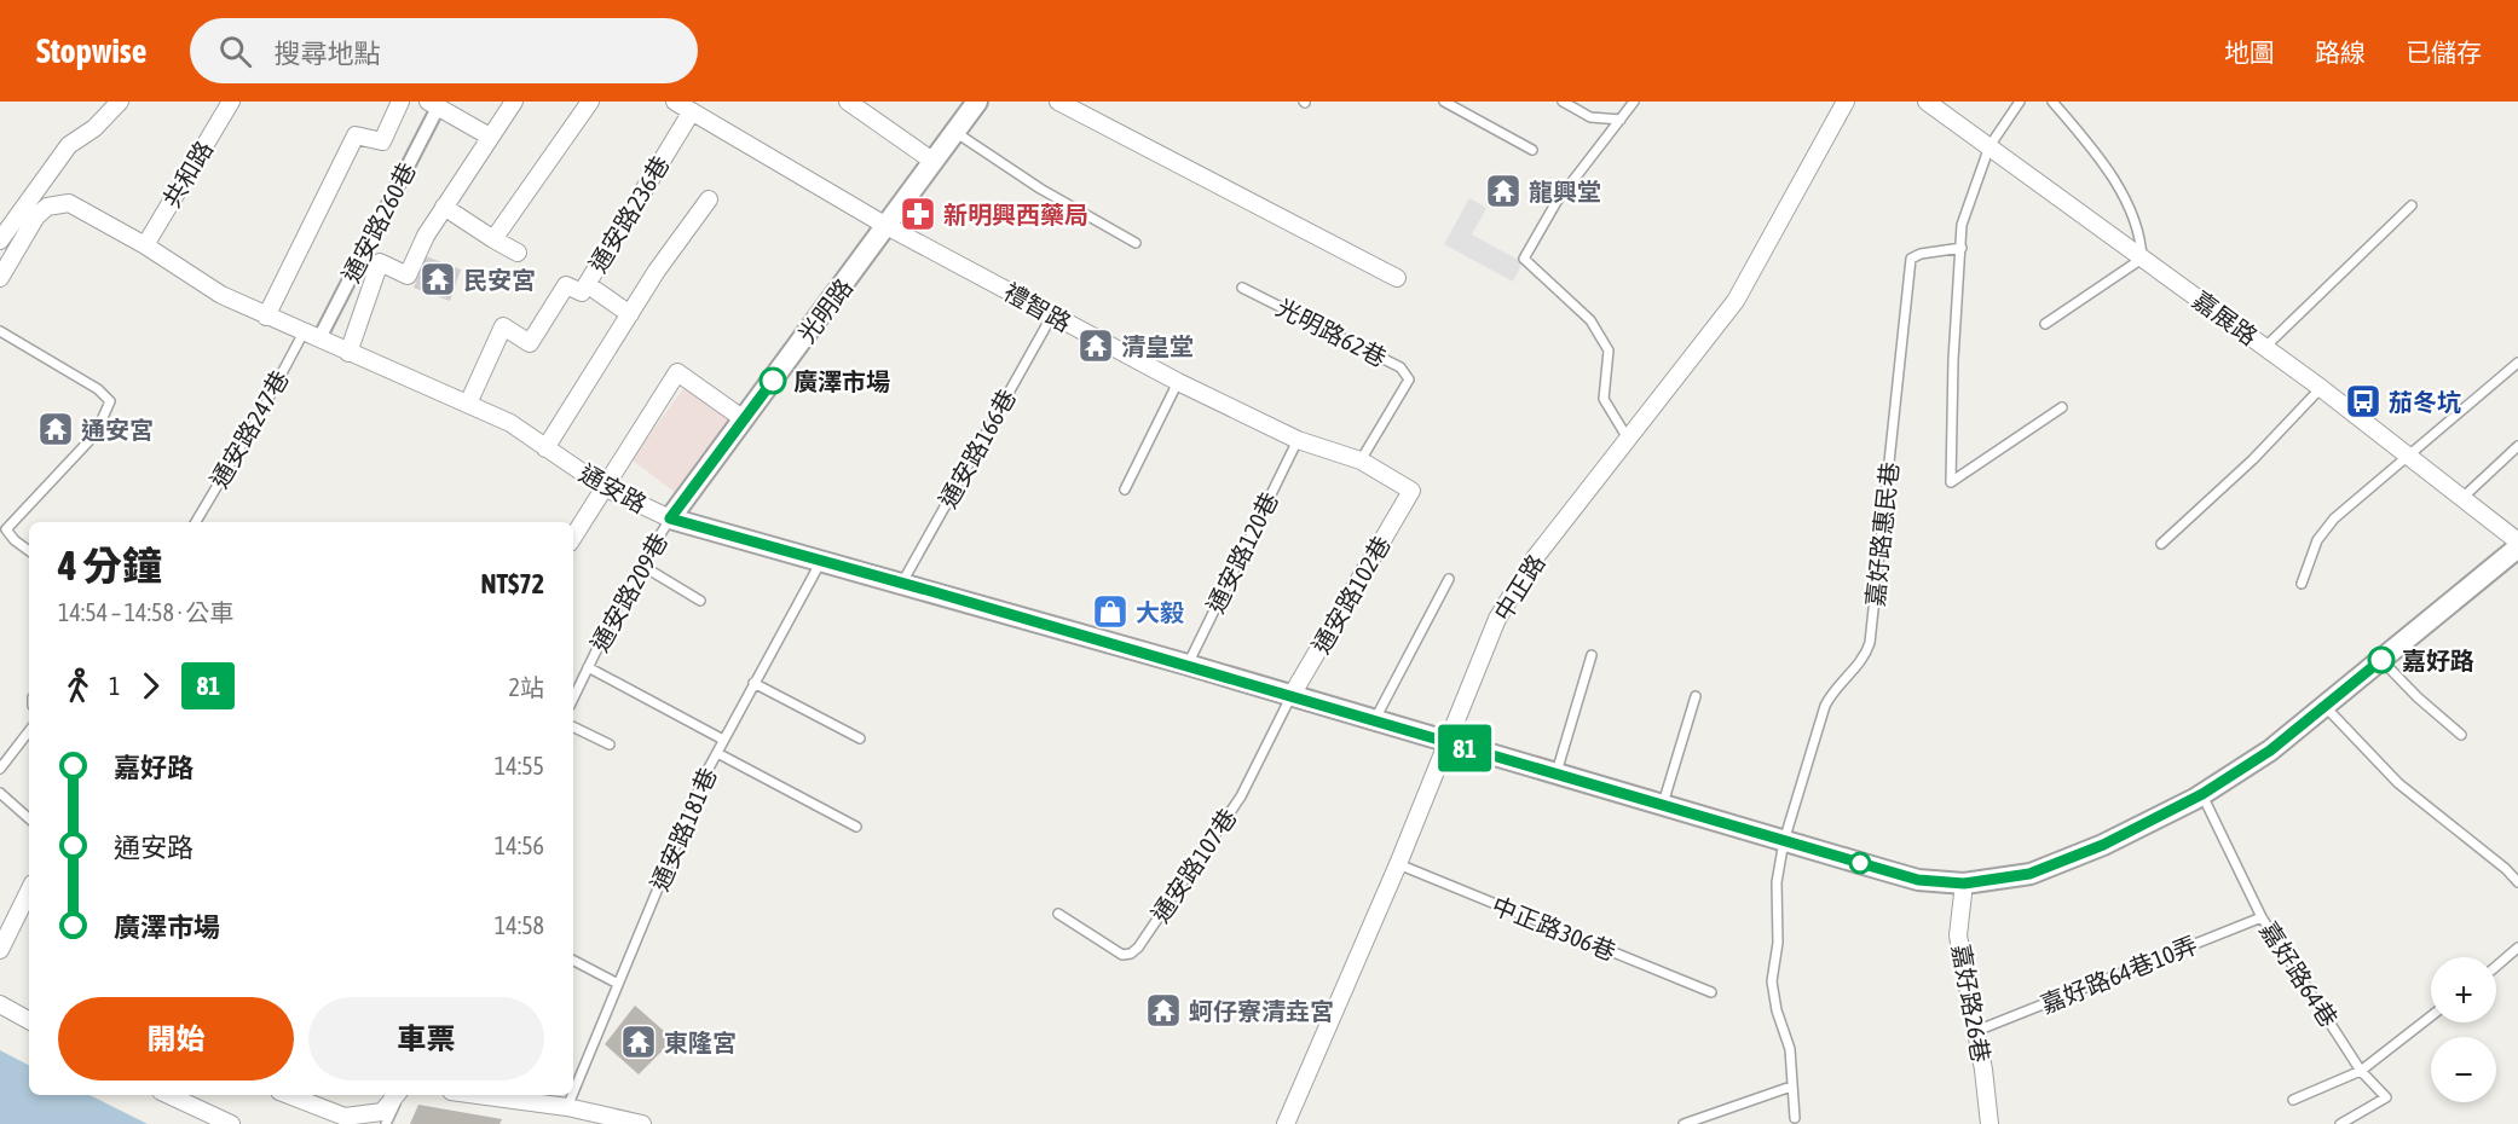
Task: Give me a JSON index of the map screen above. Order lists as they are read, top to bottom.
{
  "streets": {
    "street": [
      "共和路",
      "通安路236巷",
      "通安路260巷",
      "禮智路",
      "光明路",
      "嘉展路",
      "通安路",
      "中正路",
      "通安路102巷",
      "嘉好路26巷"
    ],
    "lane": [
      "光明路62巷",
      "通安路247巷",
      "通安路166巷",
      "嘉好路惠民巷",
      "通安路120巷",
      "通安路209巷",
      "通安路181巷",
      "通安路107巷",
      "中正路306巷",
      "嘉好路64巷10弄",
      "嘉好路64巷"
    ]
  },
  "crossings": [
    ["共和路", "通安路"],
    ["通安路236巷", "禮智路"],
    ["通安路236巷", "通安路"],
    ["通安路260巷", "通安路247巷"],
    ["通安路260巷", "通安路"],
    ["禮智路", "光明路"],
    ["禮智路", "光明路62巷"],
    ["禮智路", "通安路166巷"],
    ["禮智路", "通安路120巷"],
    ["禮智路", "通安路102巷"],
    ["光明路", "通安路"],
    ["光明路", "通安路209巷"],
    ["通安路247巷", "通安路"],
    ["通安路166巷", "通安路"],
    ["通安路", "嘉好路惠民巷"],
    ["通安路", "通安路120巷"],
    ["通安路", "中正路"],
    ["通安路", "通安路209巷"],
    ["通安路", "通安路102巷"],
    ["通安路", "通安路181巷"],
    ["通安路", "通安路107巷"],
    ["中正路", "中正路306巷"],
    ["通安路102巷", "通安路107巷"],
    ["嘉好路64巷10弄", "嘉好路64巷"],
    ["嘉好路64巷10弄", "嘉好路26巷"]
  ],
  "places": {
    "temple": [
      "龍興堂",
      "民安宮",
      "清皇堂",
      "通安宮",
      "蚵仔寮清垚宮",
      "東隆宮"
    ],
    "pharmacy": ["新明興西藥局"],
    "other": ["廣澤市場", "嘉好路"],
    "bus stop": ["茄冬坑"],
    "shop": ["大毅"]
  },
  "lines": ["bus line 81"],
  "page": {
    "header": "Stopwise",
    "search": "搜尋地點",
    "nav": ["地圖", "路線", "已儲存"],
    "on_map": "81",
    "heading": ["4 分鐘", "14:54 – 14:58 · 公車", "NT$72"],
    "legs": ["1", "81", "2站"],
    "list": [
      {
        "name": "嘉好路",
        "value": "14:55"
      },
      {
        "name": "通安路",
        "value": "14:56"
      },
      {
        "name": "廣澤市場",
        "value": "14:58"
      }
    ],
    "map_buttons": ["+", "−"],
    "buttons": ["開始", "車票"]
  }
}
